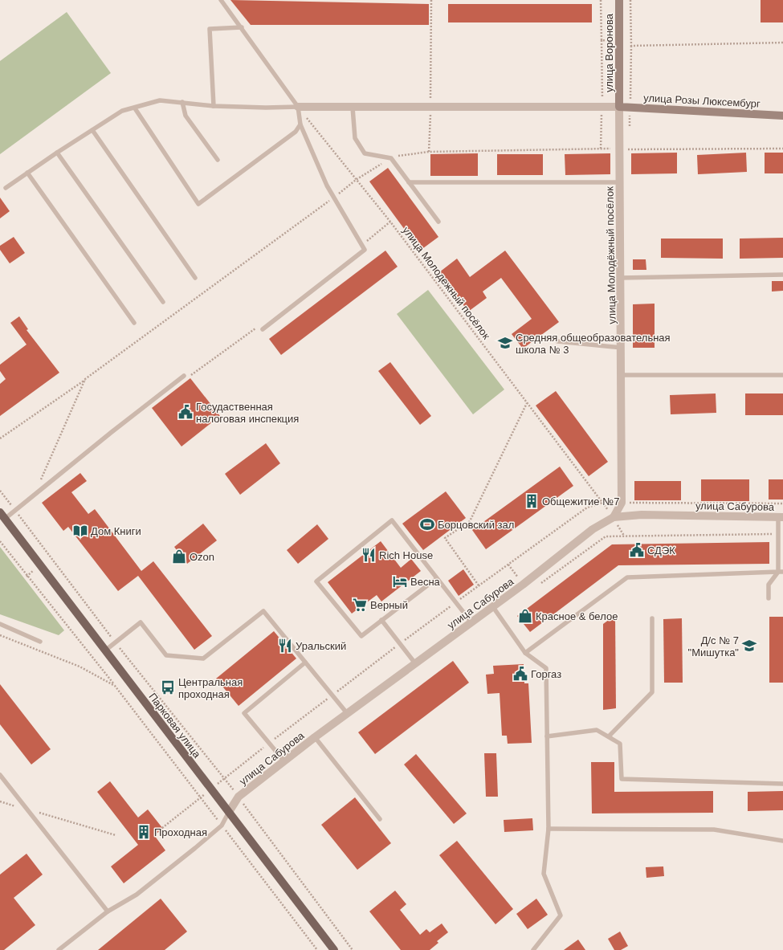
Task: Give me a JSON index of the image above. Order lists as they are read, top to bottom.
{
  "streets": {
    "main road": ["Парковая улица"],
    "street": [
      "улица Воронова",
      "улица Розы Люксембург",
      "улица Молодёжный посёлок",
      "улица Сабурова"
    ],
    "path": ["улица Молодежный посёлок"]
  },
  "crossings": [
    ["улица Воронова", "улица Розы Люксембург"],
    ["улица Воронова", "улица Молодёжный посёлок"],
    ["улица Розы Люксембург", "улица Молодёжный посёлок"],
    ["улица Молодёжный посёлок", "улица Молодежный посёлок"],
    ["улица Молодёжный посёлок", "улица Сабурова"],
    ["улица Молодежный посёлок", "улица Сабурова"],
    ["улица Сабурова", "Парковая улица"]
  ],
  "places": {
    "school or university": ["Средняя общеобразовательная школа № 3", "Д/с № 7 \"Мишутка\""],
    "public building": ["Госудаственная налоговая инспекция", "СДЭК", "Горгаз"],
    "building": ["Общежитие №7", "Проходная"],
    "sports": ["Борцовский зал"],
    "library": ["Дом Книги"],
    "restaurant": ["Rich House", "Уральский"],
    "shop": ["Ozon", "Красное & белое"],
    "hotel": ["Весна"],
    "supermarket": ["Верный"],
    "bus stop": ["Центральная проходная"]
  }
}
